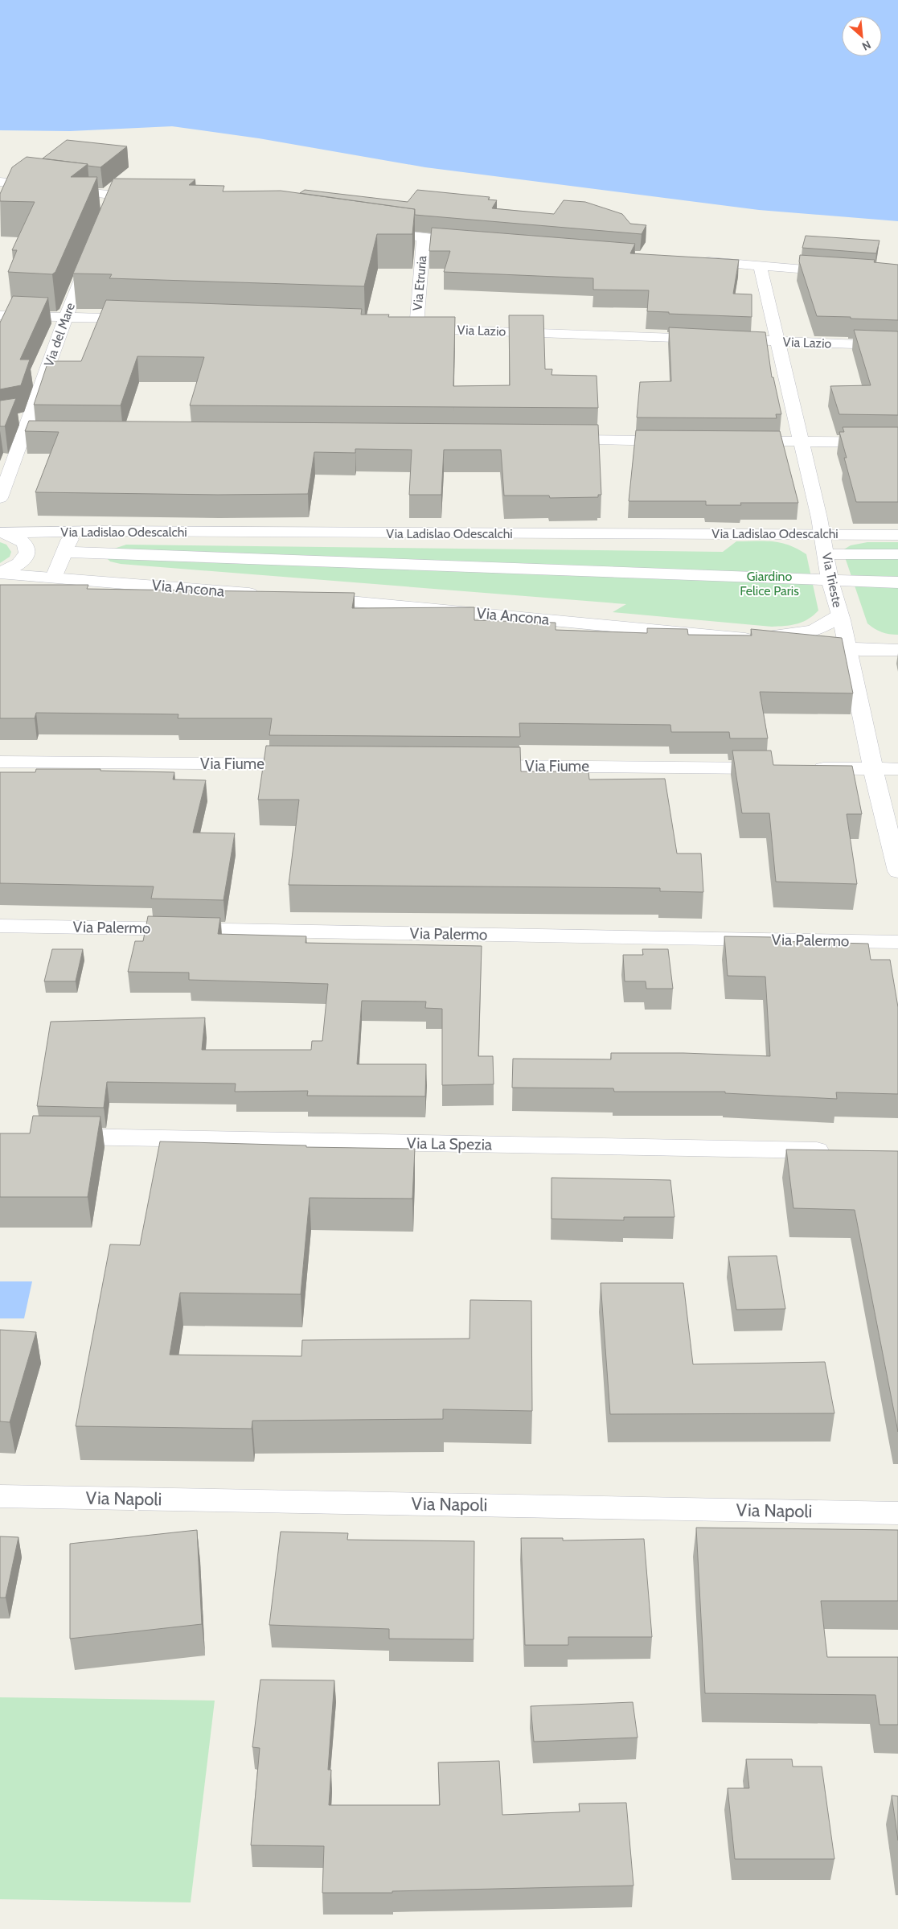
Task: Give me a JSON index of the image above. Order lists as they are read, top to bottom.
{
  "streets": {
    "street": [
      "Via Etruria",
      "Via Lazio",
      "Via del Mare",
      "Via Ladislao Odescalchi",
      "Via Trieste",
      "Via Ancona",
      "Via Fiume",
      "Via Palermo",
      "Via La Spezia",
      "Via Napoli"
    ]
  },
  "crossings": [
    ["Via Etruria", "Via Lazio"],
    ["Via Lazio", "Via Trieste"],
    ["Via Ladislao Odescalchi", "Via Trieste"],
    ["Via Trieste", "Via Ancona"]
  ],
  "parks": ["Giardino Felice Paris"],
  "north": "bottom right"
}
